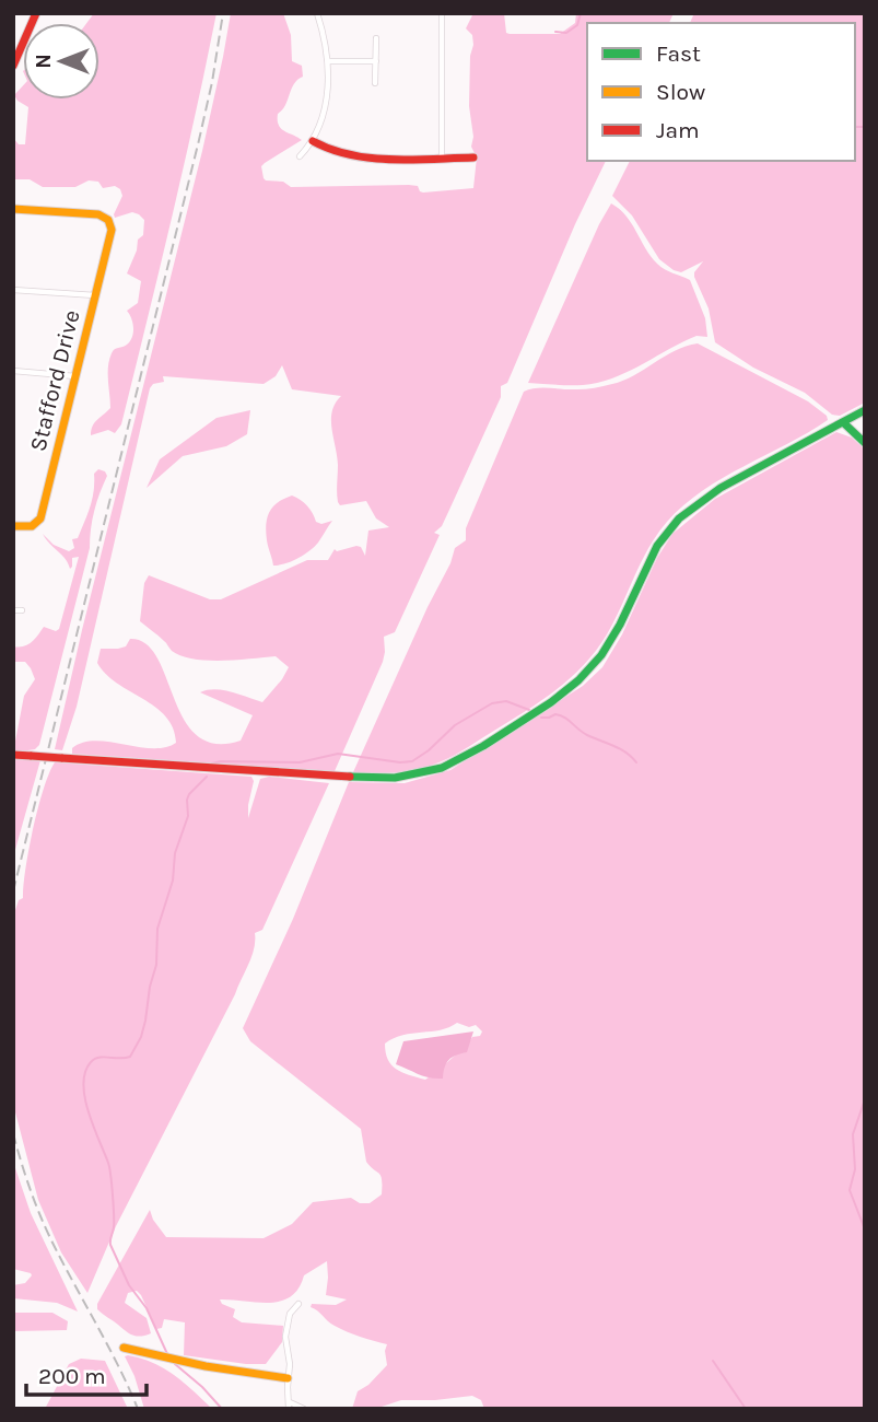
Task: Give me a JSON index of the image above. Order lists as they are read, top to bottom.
{
  "streets": {
    "street": ["Stafford Drive"]
  },
  "legend": ["Fast", "Slow", "Jam"],
  "scale_bar": "200 m",
  "north": "left"
}
